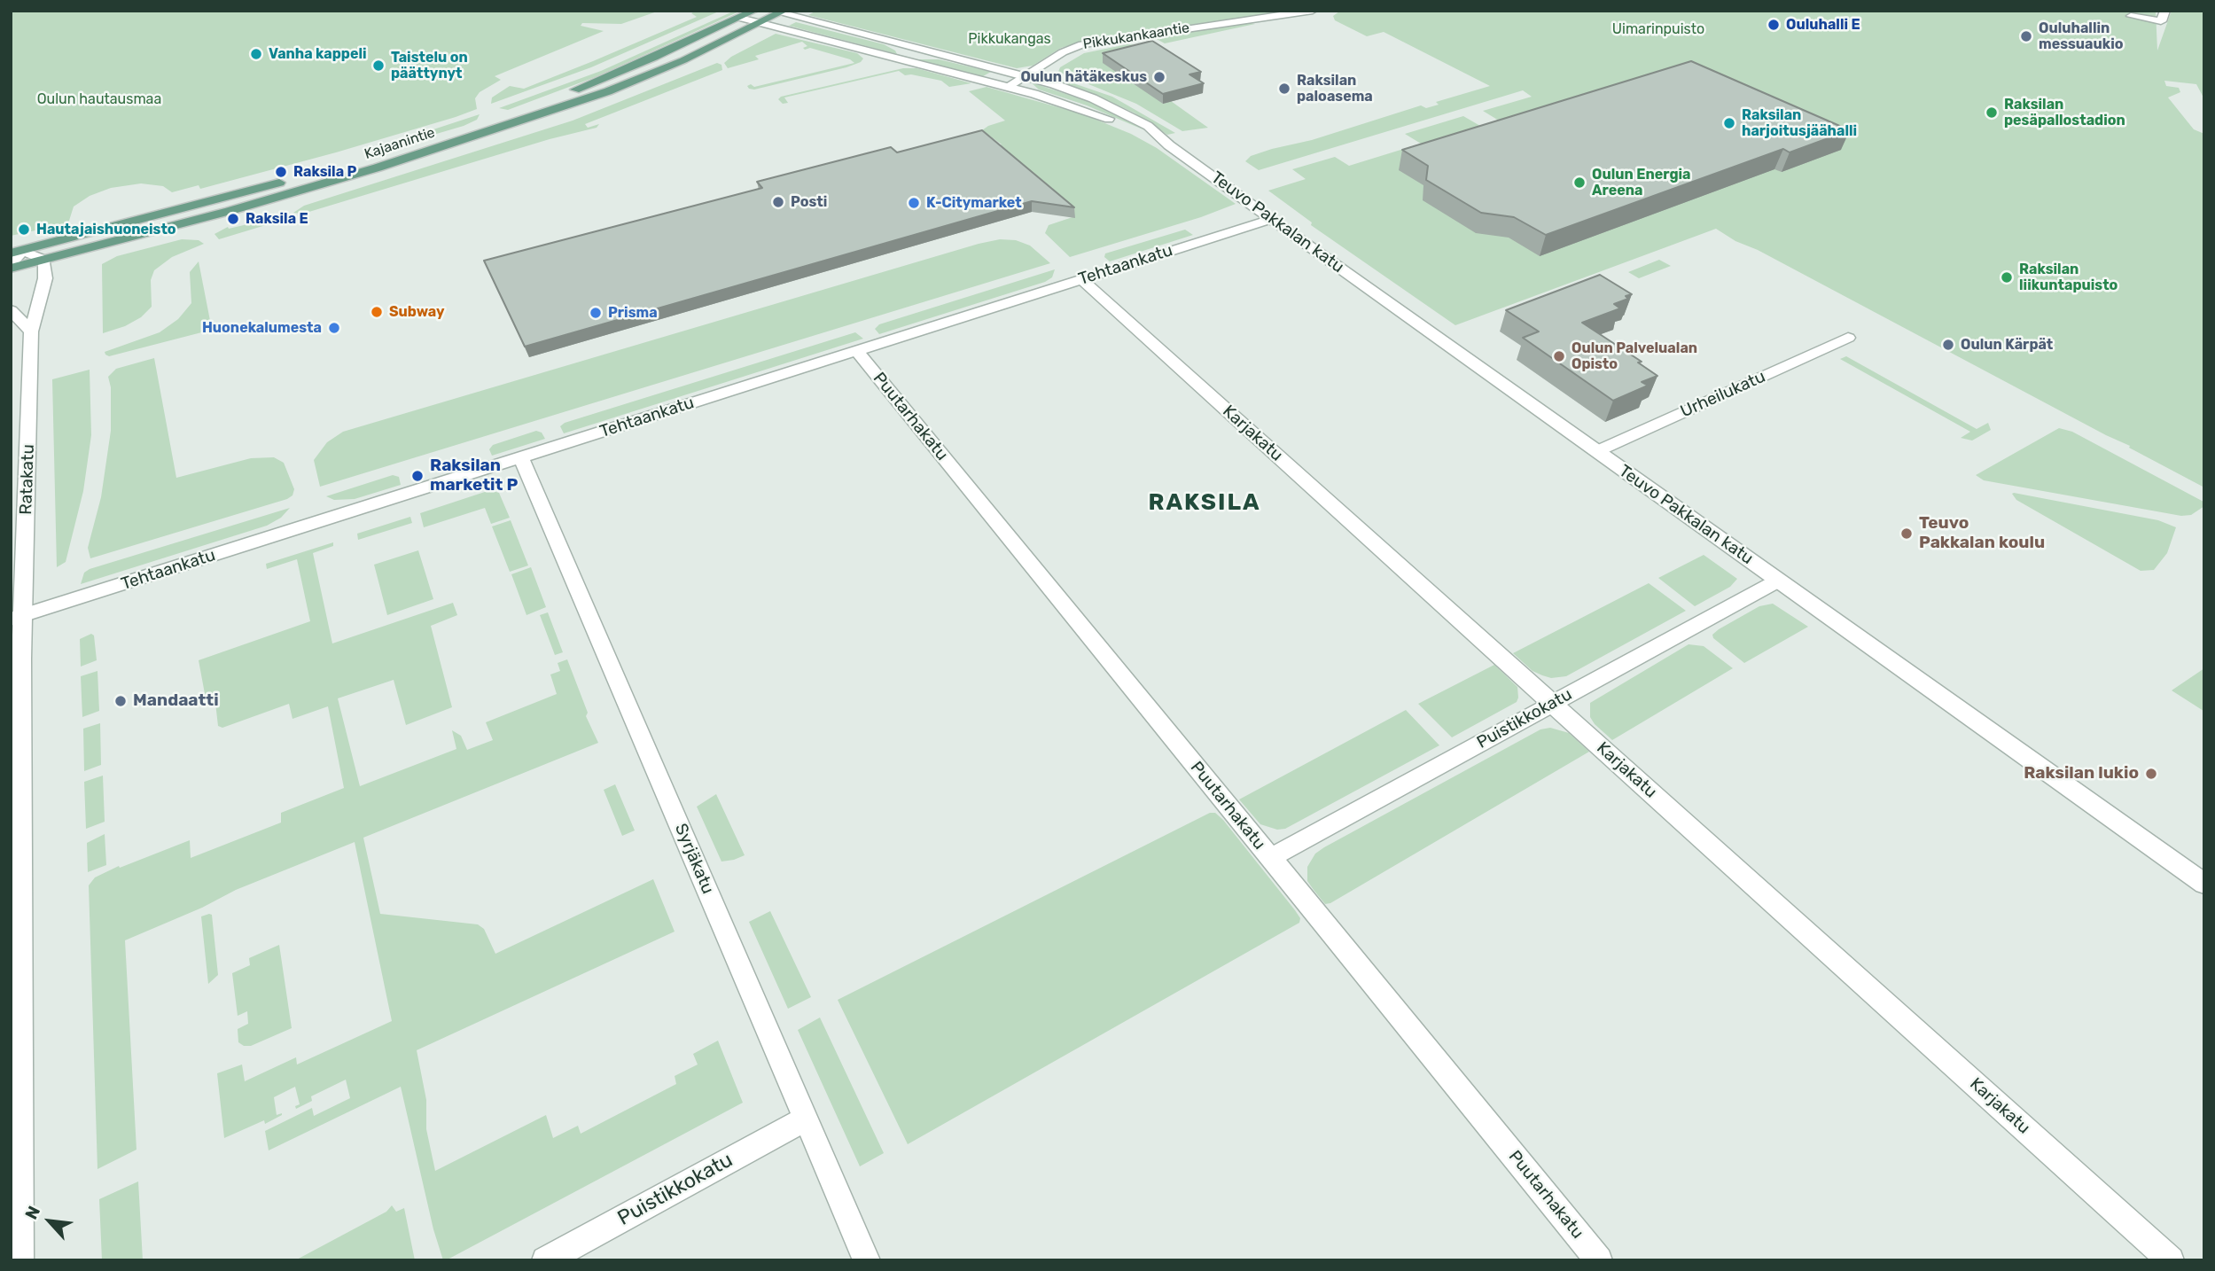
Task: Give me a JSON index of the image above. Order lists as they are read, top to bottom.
{
  "streets": {
    "main road": ["Kajaanintie"],
    "street": [
      "Pikkukankaantie",
      "Teuvo Pakkalan katu",
      "Tehtaankatu",
      "Urheilukatu",
      "Puutarhakatu",
      "Karjakatu",
      "Ratakatu",
      "Puistikkokatu",
      "Syrjäkatu"
    ]
  },
  "crossings": [
    ["Pikkukankaantie", "Teuvo Pakkalan katu"],
    ["Kajaanintie", "Teuvo Pakkalan katu"],
    ["Kajaanintie", "Ratakatu"],
    ["Teuvo Pakkalan katu", "Tehtaankatu"],
    ["Teuvo Pakkalan katu", "Urheilukatu"],
    ["Teuvo Pakkalan katu", "Puistikkokatu"],
    ["Tehtaankatu", "Puutarhakatu"],
    ["Tehtaankatu", "Karjakatu"],
    ["Tehtaankatu", "Ratakatu"],
    ["Tehtaankatu", "Syrjäkatu"],
    ["Puutarhakatu", "Puistikkokatu"],
    ["Karjakatu", "Puistikkokatu"],
    ["Puistikkokatu", "Syrjäkatu"]
  ],
  "districts": ["RAKSILA"],
  "parks": ["Uimarinpuisto", "Pikkukangas", "Oulun hautausmaa"],
  "places": [
    "Ouluhalli E",
    "Ouluhallin messuaukio",
    "Vanha kappeli",
    "Taistelu on päättynyt",
    "Oulun hätäkeskus",
    "Raksilan paloasema",
    "Raksilan pesäpallostadion",
    "Raksilan harjoitusjäähalli",
    "Raksila P",
    "Oulun Energia Areena",
    "Posti",
    "K-Citymarket",
    "Raksila E",
    "Hautajaishuoneisto",
    "Raksilan liikuntapuisto",
    "Subway",
    "Prisma",
    "Huonekalumesta",
    "Oulun Kärpät",
    "Oulun Palvelualan Opisto",
    "Raksilan marketit P",
    "Teuvo Pakkalan koulu",
    "Mandaatti",
    "Raksilan lukio"
  ],
  "north": "top left"
}
